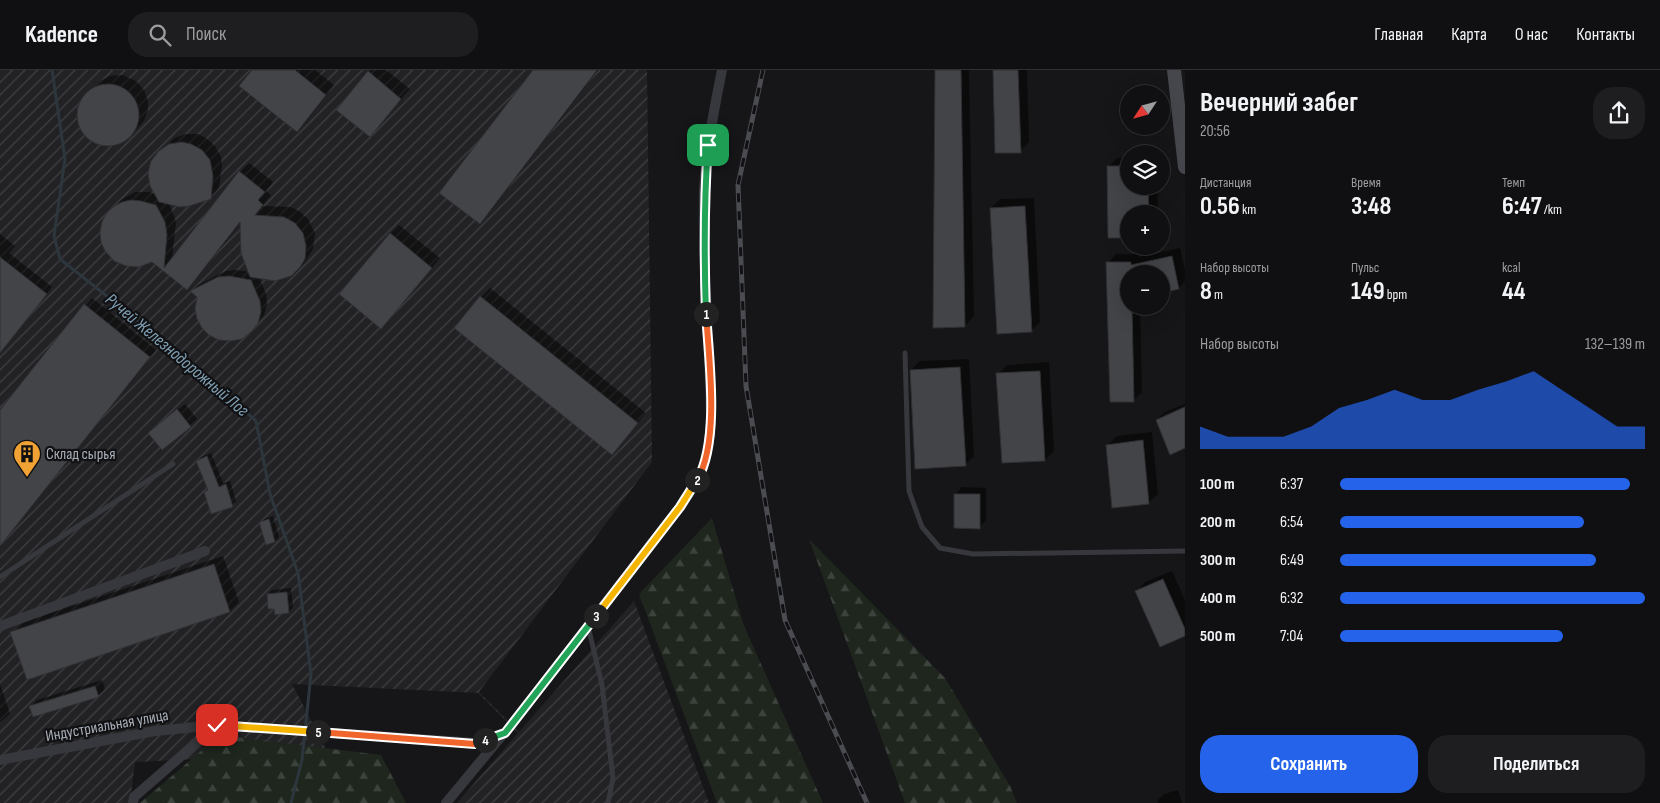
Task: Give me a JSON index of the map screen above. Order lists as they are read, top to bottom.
{
  "streets": {
    "street": ["Индустриальная улица"]
  },
  "water": ["Ручей Железнодорожный Лог"],
  "places": {
    "building": ["Склад сырья"]
  },
  "north": "bottom left",
  "page": {
    "header": "Kadence",
    "search": "Поиск",
    "nav": [
      "Главная",
      "Карта",
      "О нас",
      "Контакты"
    ],
    "heading": ["Вечерний забег", "20:56"],
    "map_buttons": ["+", "−"],
    "stats": [
      ["Дистанция", "0.56 km"],
      ["Время", "3:48"],
      ["Темп", "6:47 /km"],
      ["Набор высоты", "8 m"],
      ["Пульс", "149 bpm"],
      ["kcal", "44"]
    ],
    "pins": [
      "1",
      "2",
      "3",
      "5",
      "4"
    ],
    "chart": ["Набор высоты", "132–139 m"],
    "list": [
      {
        "name": "100 m",
        "note": "6:37"
      },
      {
        "name": "200 m",
        "note": "6:54"
      },
      {
        "name": "300 m",
        "note": "6:49"
      },
      {
        "name": "400 m",
        "note": "6:32"
      },
      {
        "name": "500 m",
        "note": "7:04"
      }
    ],
    "buttons": ["Сохранить", "Поделиться"]
  }
}
